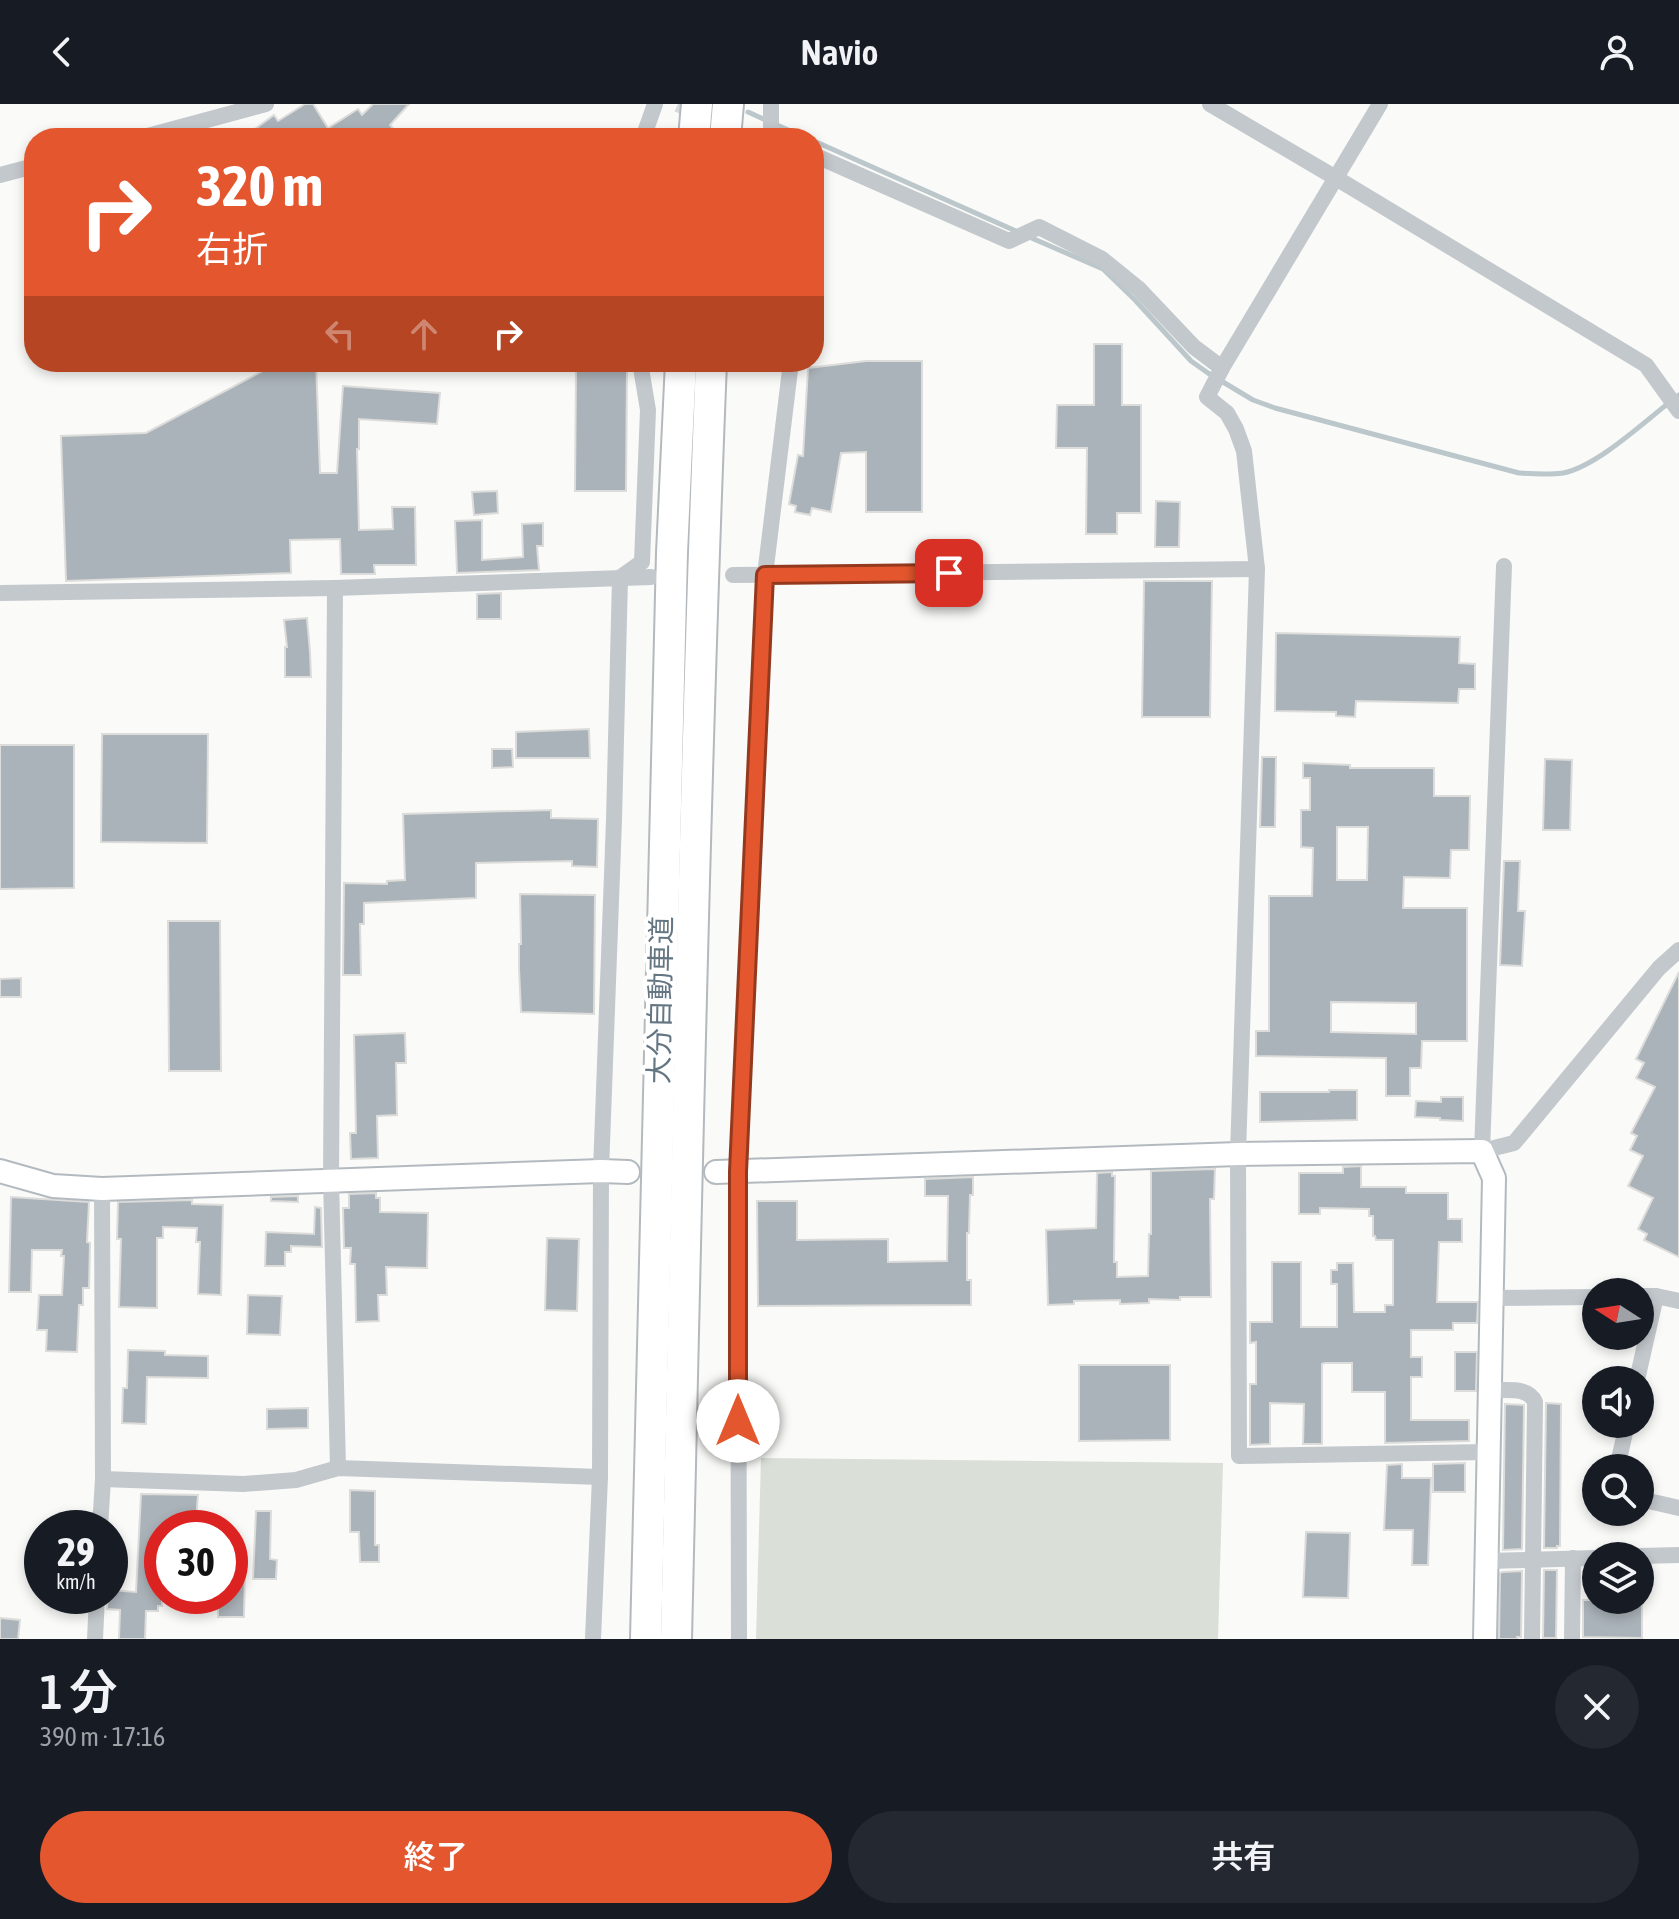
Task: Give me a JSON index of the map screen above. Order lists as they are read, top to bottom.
{
  "streets": {
    "highway": ["大分自動車道"]
  },
  "north": "left",
  "page": {
    "header": "Navio",
    "turn": ["320 m", "右折"],
    "speed": "29 km/h",
    "limit": "30",
    "heading": ["1 分", "390 m · 17:16"],
    "buttons": ["終了", "共有"]
  }
}
